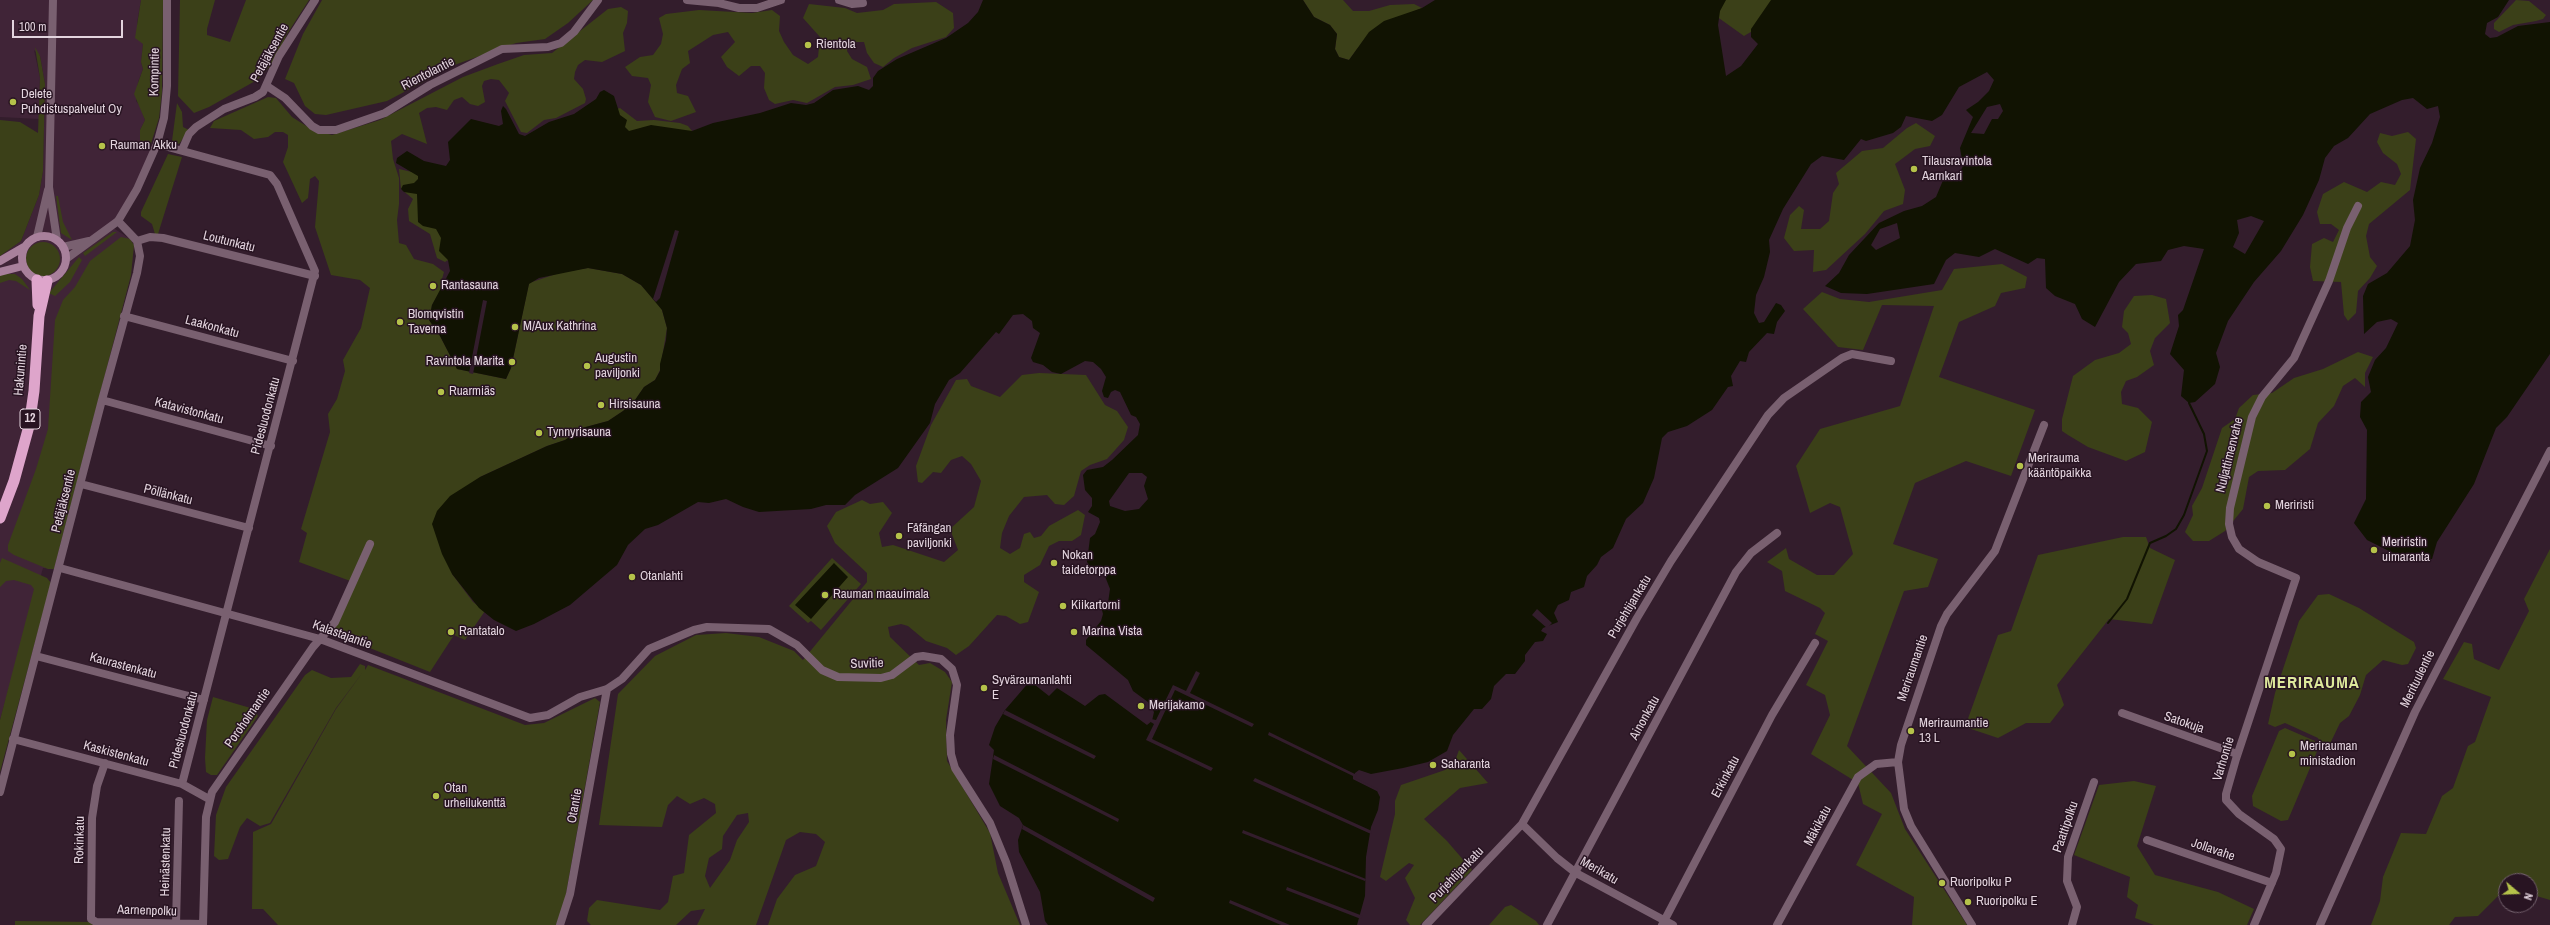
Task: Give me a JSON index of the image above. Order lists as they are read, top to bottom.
{
  "streets": {
    "highway": ["Hakunintie", "12"],
    "street": [
      "Petäjäksentie",
      "Kompintie",
      "Rientolantie",
      "Loutunkatu",
      "Laakonkatu",
      "Katavistonkatu",
      "Pidesluodonkatu",
      "Nuljattimenvahe",
      "Pöllänkatu",
      "Purjehtijankatu",
      "Kalastajantie",
      "Suvitie",
      "Kaurastenkatu",
      "Meriraumantie",
      "Merituulentie",
      "Poroholmantie",
      "Ainonkatu",
      "Satokuja",
      "Kaskistenkatu",
      "Varhontie",
      "Erkinkatu",
      "Otantie",
      "Mäkikatu",
      "Paattipolku",
      "Rokinkatu",
      "Jollavahe",
      "Heinästenkatu",
      "Merikatu",
      "Aarnenpolku"
    ]
  },
  "crossings": [
    ["Petäjäksentie", "Rientolantie"],
    ["Petäjäksentie", "Loutunkatu"],
    ["Petäjäksentie", "Laakonkatu"],
    ["Petäjäksentie", "Katavistonkatu"],
    ["Petäjäksentie", "Pöllänkatu"],
    ["Petäjäksentie", "Kalastajantie"],
    ["Petäjäksentie", "Kaurastenkatu"],
    ["Petäjäksentie", "Kaskistenkatu"],
    ["Loutunkatu", "Pidesluodonkatu"],
    ["Laakonkatu", "Pidesluodonkatu"],
    ["Katavistonkatu", "Pidesluodonkatu"],
    ["Pidesluodonkatu", "Pöllänkatu"],
    ["Pidesluodonkatu", "Kalastajantie"],
    ["Pidesluodonkatu", "Kaurastenkatu"],
    ["Pidesluodonkatu", "Kaskistenkatu"],
    ["Nuljattimenvahe", "Varhontie"],
    ["Purjehtijankatu", "Merikatu"],
    ["Kalastajantie", "Suvitie"],
    ["Kalastajantie", "Poroholmantie"],
    ["Kalastajantie", "Otantie"],
    ["Suvitie", "Otantie"],
    ["Meriraumantie", "Mäkikatu"],
    ["Poroholmantie", "Kaskistenkatu"],
    ["Poroholmantie", "Aarnenpolku"],
    ["Ainonkatu", "Merikatu"],
    ["Satokuja", "Varhontie"],
    ["Kaskistenkatu", "Rokinkatu"],
    ["Varhontie", "Jollavahe"],
    ["Erkinkatu", "Merikatu"],
    ["Rokinkatu", "Aarnenpolku"],
    ["Heinästenkatu", "Aarnenpolku"]
  ],
  "districts": ["MERIRAUMA"],
  "places": [
    "Rientola",
    "Delete Puhdistuspalvelut Oy",
    "Rauman Akku",
    "Tilausravintola Aarnkari",
    "Rantasauna",
    "Blomqvistin Taverna",
    "M/Aux Kathrina",
    "Ravintola Marita",
    "Augustin paviljonki",
    "Ruarmiäs",
    "Hirsisauna",
    "Tynnyrisauna",
    "Merirauma kääntöpaikka",
    "Meriristi",
    "Fåfängan paviljonki",
    "Meriristin uimaranta",
    "Nokan taidetorppa",
    "Otanlahti",
    "Rauman maauimala",
    "Kiikartorni",
    "Rantatalo",
    "Marina Vista",
    "Syväraumanlahti E",
    "Merijakamo",
    "Meriraumantie 13 L",
    "Merirauman ministadion",
    "Saharanta",
    "Otan urheilukenttä",
    "Ruoripolku P",
    "Ruoripolku E"
  ],
  "scale_bar": "100 m",
  "north": "right"
}
